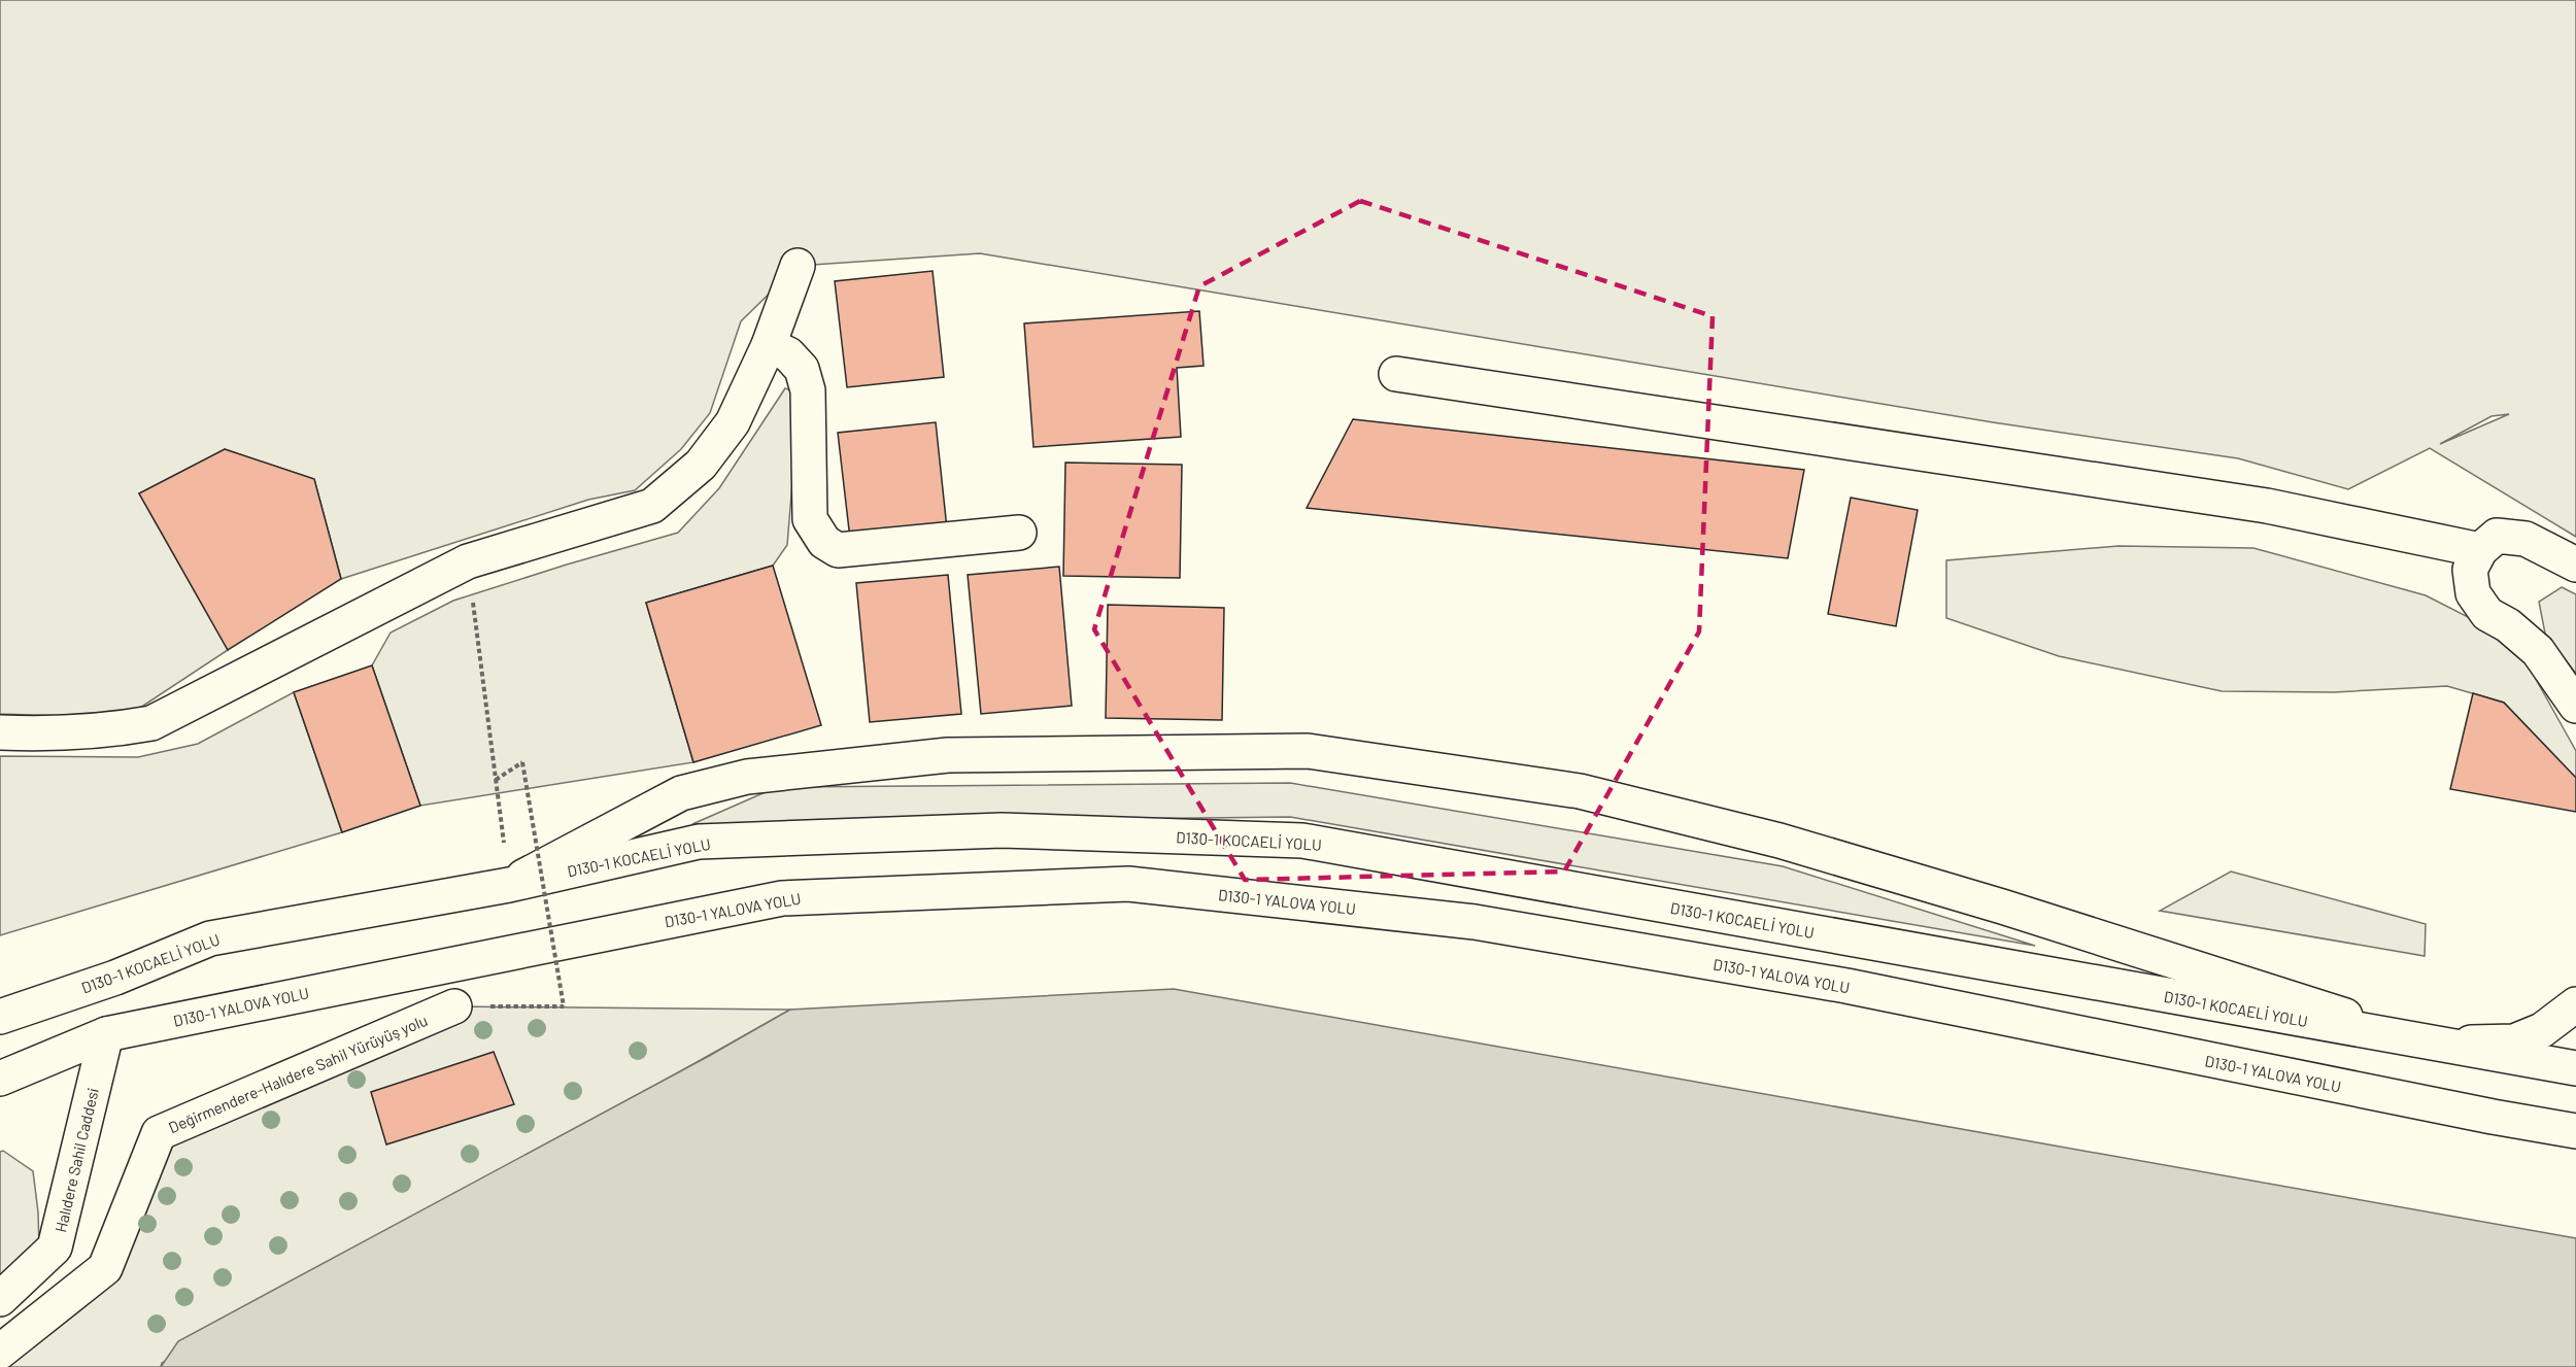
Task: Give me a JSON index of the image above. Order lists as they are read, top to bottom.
{
  "streets": {
    "main road": [
      "D130-1 KOCAELİ YOLU",
      "D130-1 YALOVA YOLU",
      "Değirmendere-Halıdere Sahil Yürüyüş yolu",
      "Halıdere Sahil Caddesi"
    ]
  },
  "crossings": [
    ["D130-1 YALOVA YOLU", "Halıdere Sahil Caddesi"]
  ]
}
